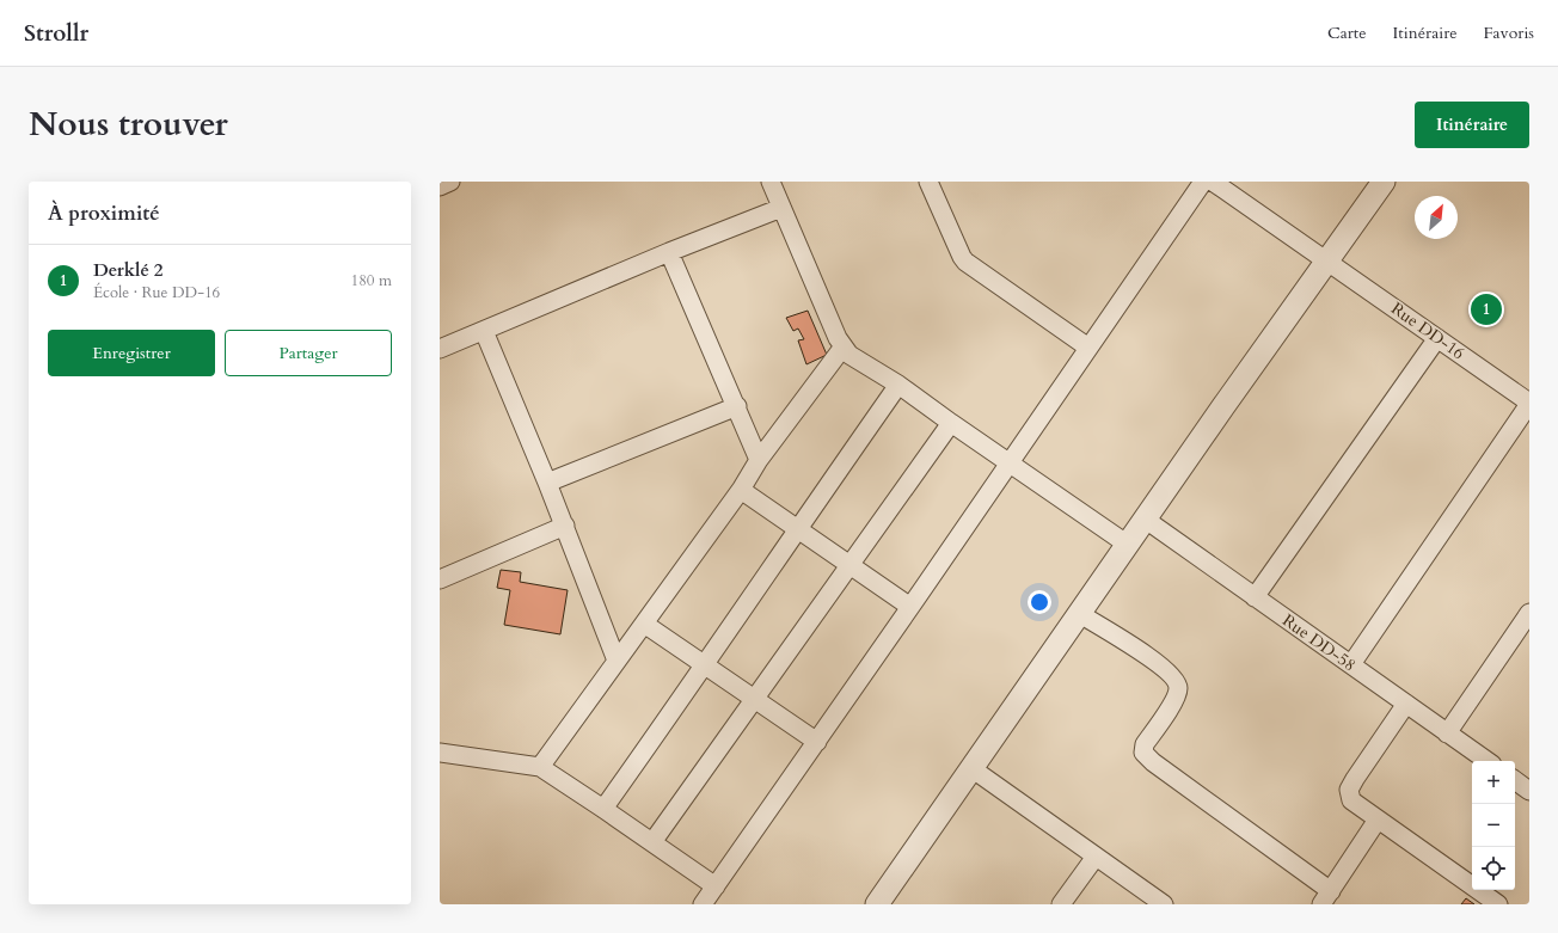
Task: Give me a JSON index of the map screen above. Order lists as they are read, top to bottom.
{
  "streets": {
    "street": ["Rue DD-16", "Rue DD-58"]
  },
  "north": "top right",
  "page": {
    "header": "Strollr",
    "nav": ["Carte", "Itinéraire", "Favoris"],
    "title": "Nous trouver",
    "buttons": [
      "Itinéraire",
      ["Enregistrer", "Partager"]
    ],
    "heading": "À proximité",
    "list": [
      {
        "mark": "1",
        "name": "Derklé 2",
        "note": "École · Rue DD-16",
        "value": "180 m"
      }
    ],
    "pins": "1",
    "map_buttons": ["+", "−"]
  }
}
